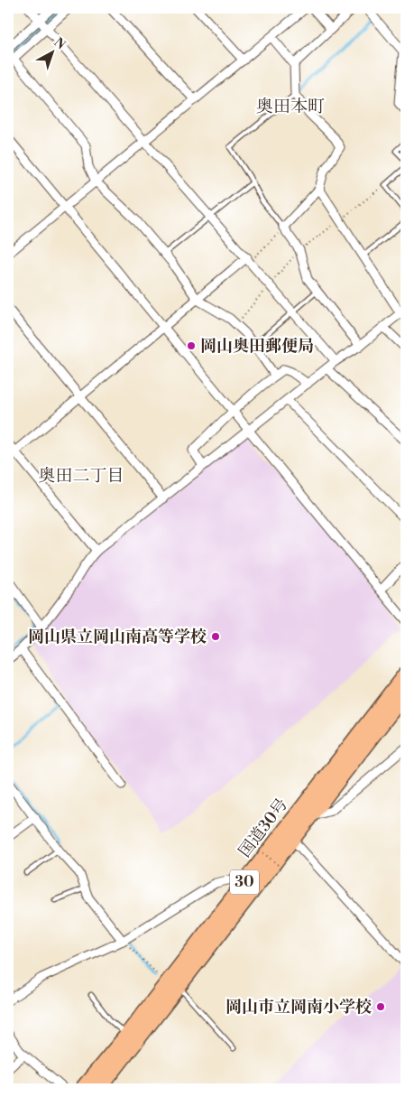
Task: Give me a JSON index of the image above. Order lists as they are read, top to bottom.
{
  "streets": {
    "highway": ["国道30号", "30"]
  },
  "districts": ["奥田本町", "奥田二丁目"],
  "places": ["岡山奥田郵便局", "岡山県立岡山南高等学校", "岡山市立岡南小学校"],
  "north": "top right"
}
